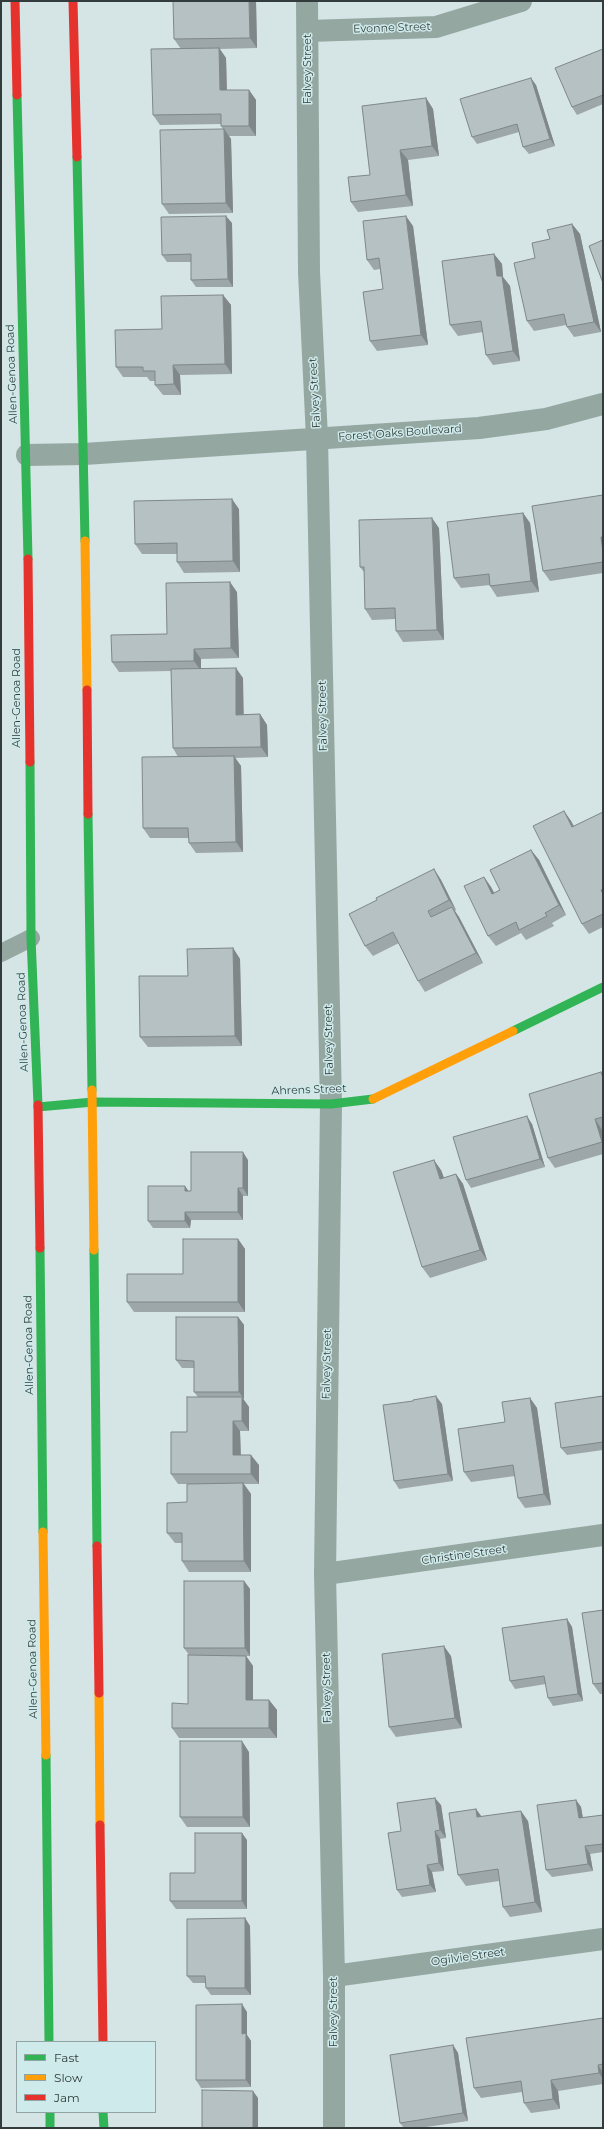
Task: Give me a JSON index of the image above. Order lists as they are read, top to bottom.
{
  "streets": {
    "main road": ["Allen-Genoa Road", "Ahrens Street"],
    "street": [
      "Evonne Street",
      "Falvey Street",
      "Forest Oaks Boulevard",
      "Christine Street",
      "Ogilvie Street"
    ]
  },
  "crossings": [
    ["Evonne Street", "Falvey Street"],
    ["Falvey Street", "Forest Oaks Boulevard"],
    ["Falvey Street", "Ahrens Street"],
    ["Falvey Street", "Christine Street"],
    ["Falvey Street", "Ogilvie Street"],
    ["Allen-Genoa Road", "Forest Oaks Boulevard"],
    ["Allen-Genoa Road", "Ahrens Street"]
  ],
  "legend": ["Fast", "Slow", "Jam"]
}
